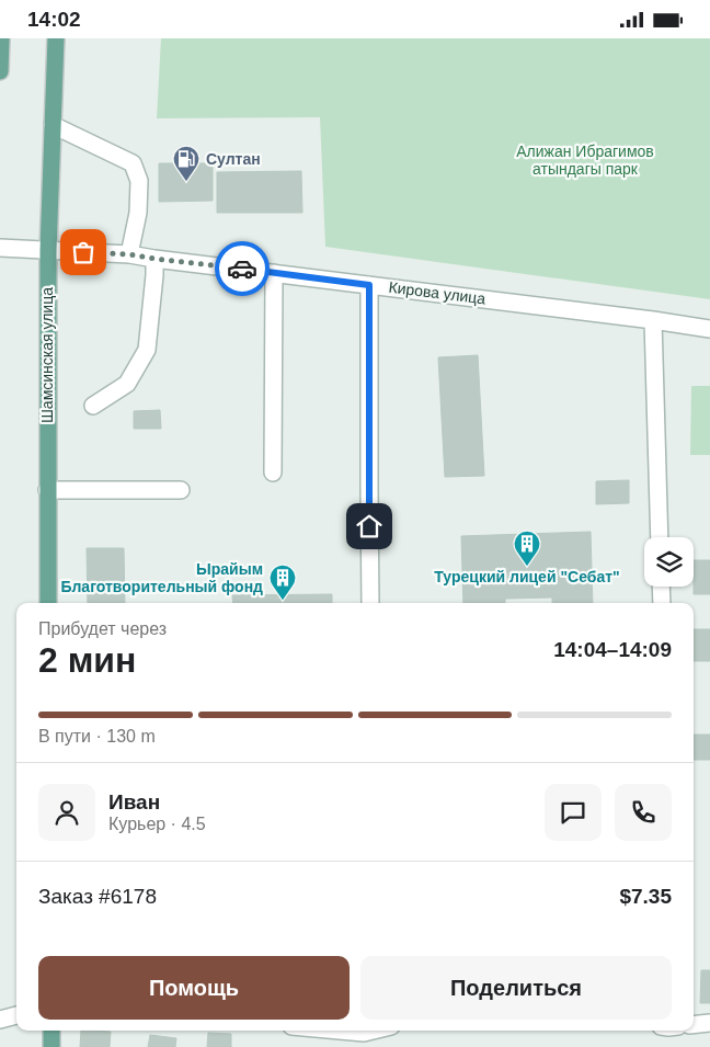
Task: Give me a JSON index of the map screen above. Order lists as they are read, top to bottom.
{
  "streets": {
    "main road": ["Шамсинская улица"],
    "street": ["Кирова улица"]
  },
  "crossings": [
    ["Кирова улица", "Шамсинская улица"]
  ],
  "parks": ["Алижан Ибрагимов атындагы парк"],
  "places": {
    "fuel station": ["Султан"],
    "building": ["Турецкий лицей \"Себат\"", "Ырайым Благотворительный фонд"]
  },
  "page": {
    "status": "14:02",
    "heading": ["2 мин", "Прибудет через", "14:04–14:09"],
    "panel": [
      "Иван",
      "Курьер · 4.5",
      "Заказ #6178",
      "$7.35"
    ],
    "bar": "В пути · 130 m",
    "buttons": ["Помощь", "Поделиться"]
  }
}
